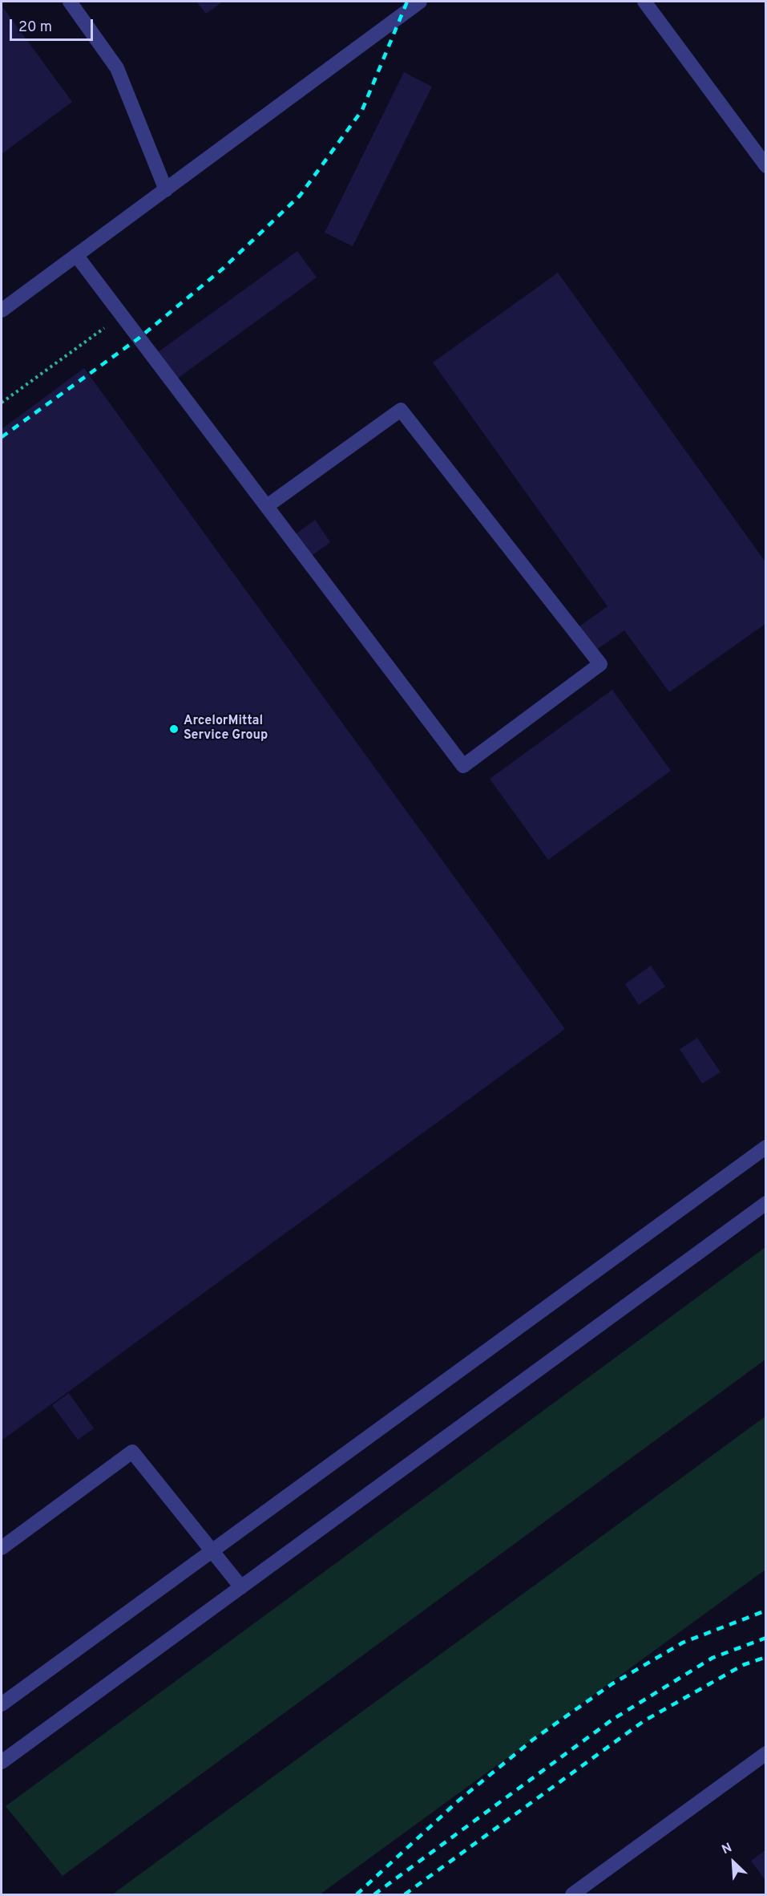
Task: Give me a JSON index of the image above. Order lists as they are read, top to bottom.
{
  "places": ["ArcelorMittal Service Group"],
  "scale_bar": "20 m",
  "north": "top left"
}
